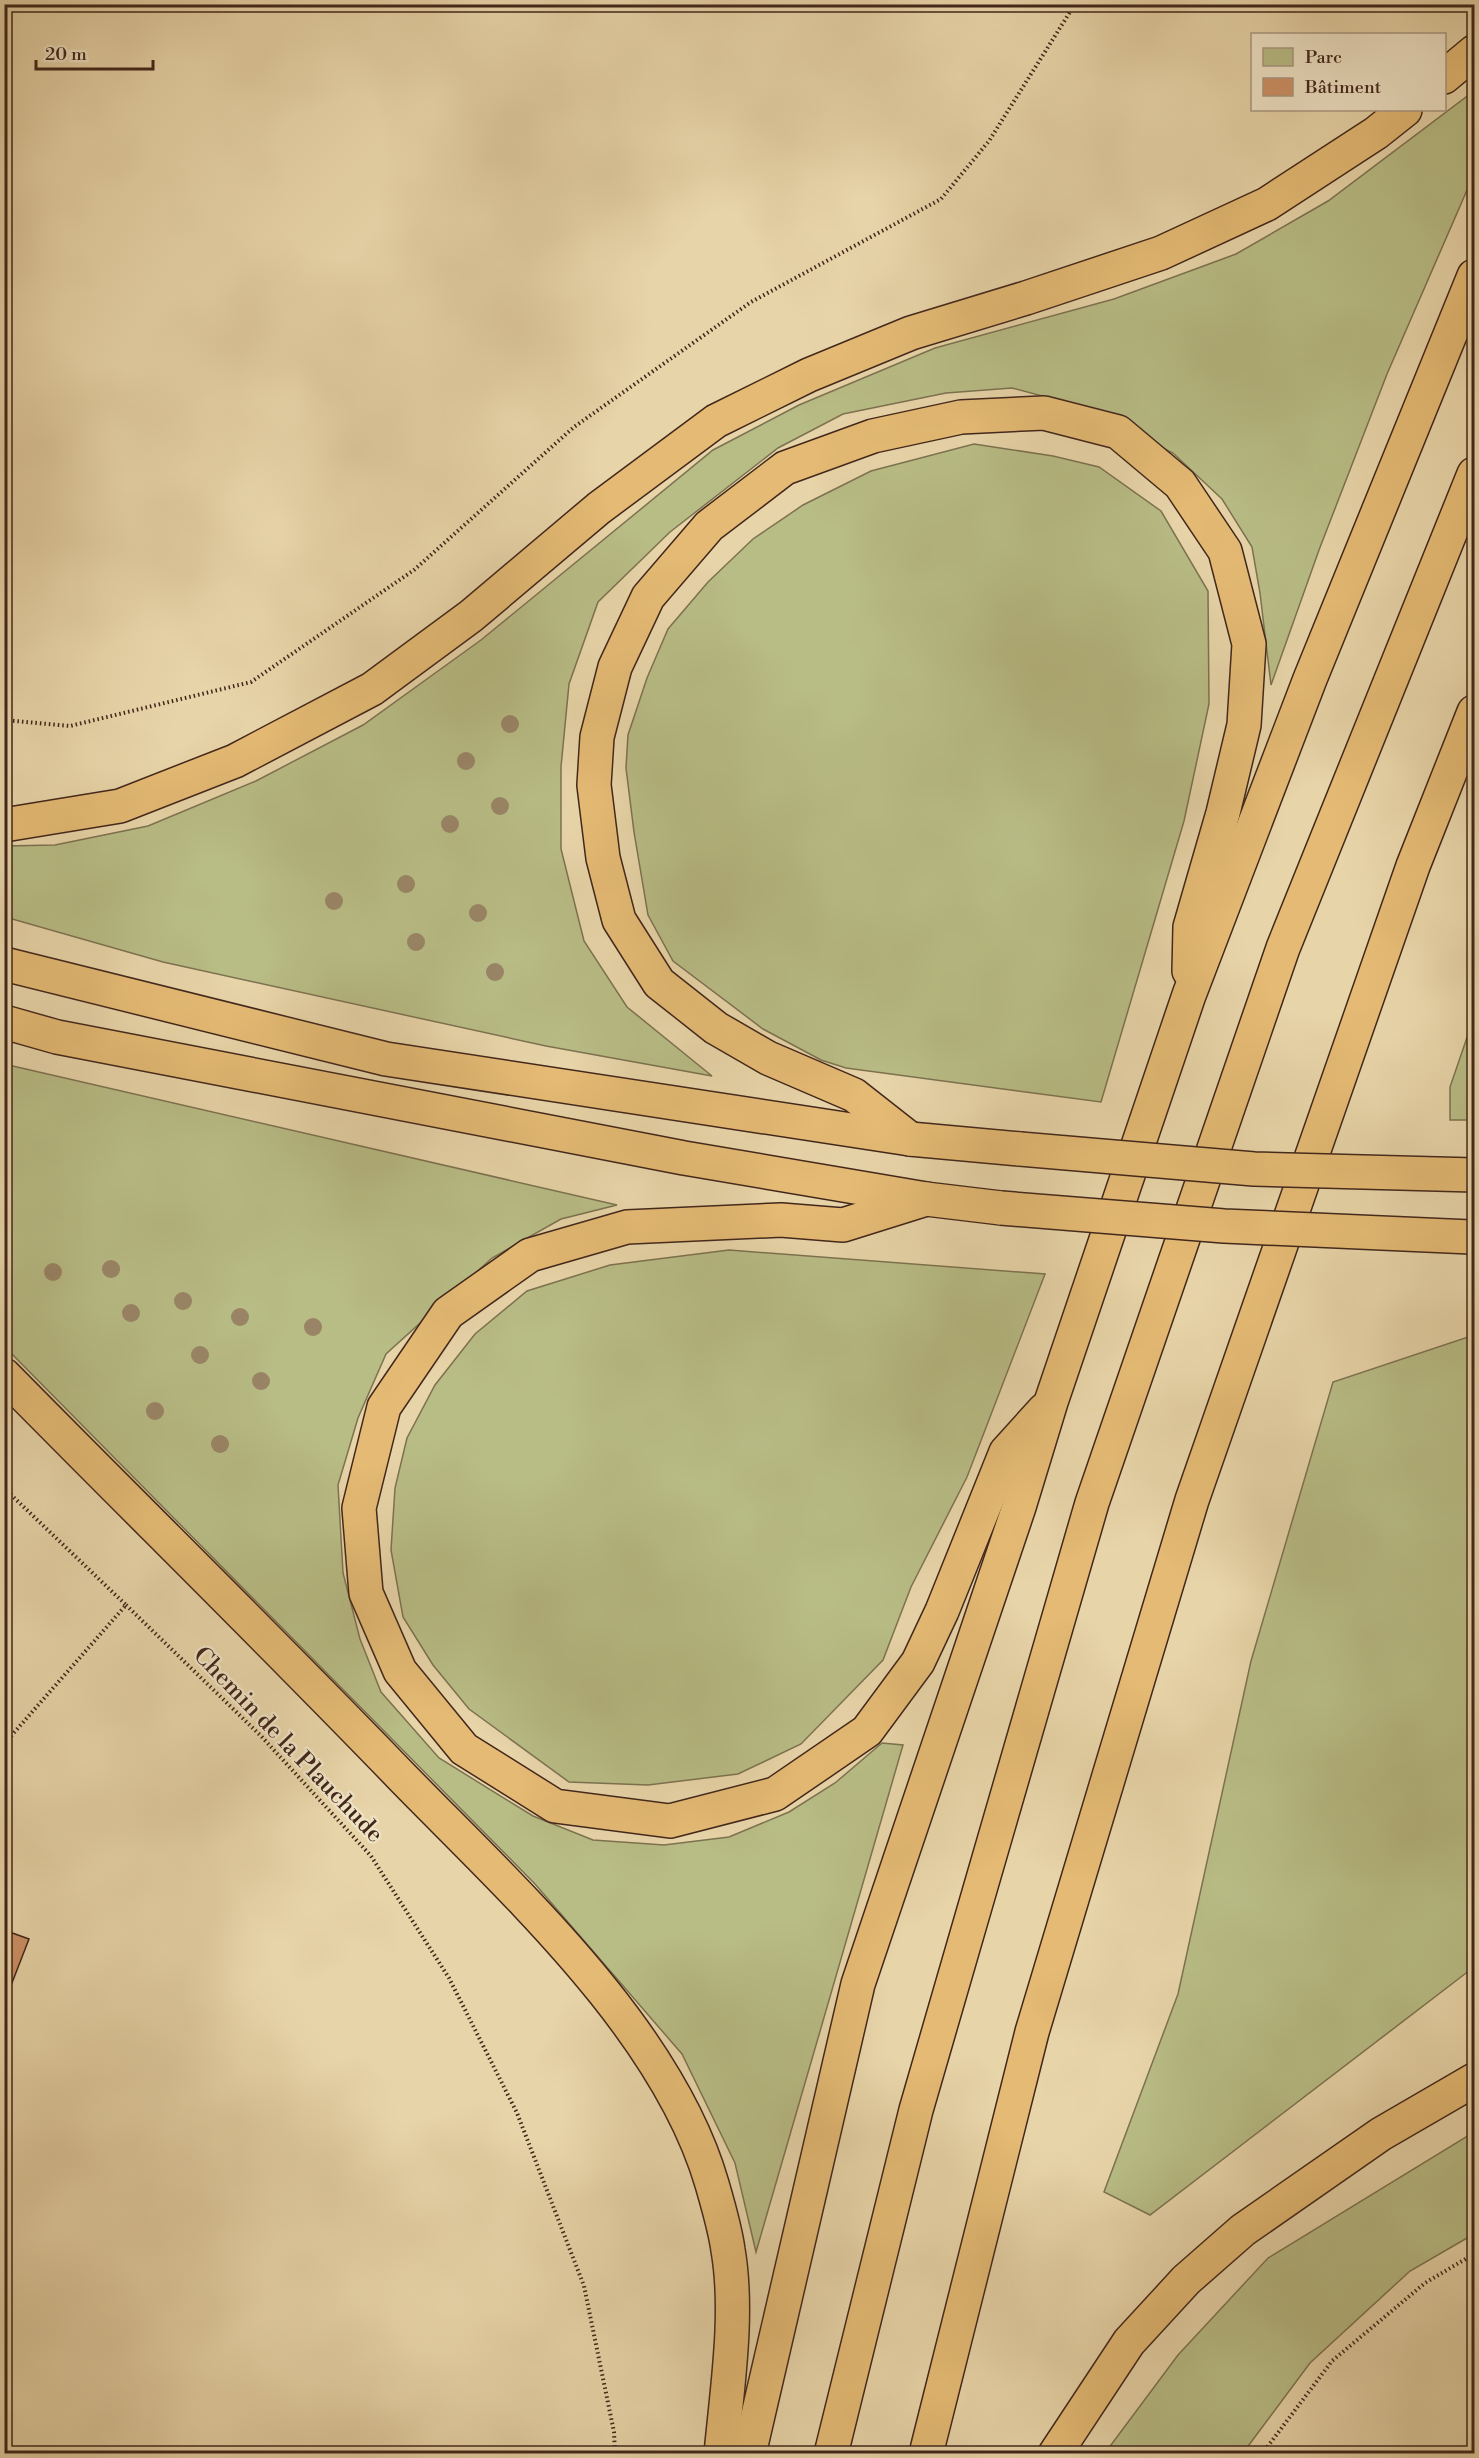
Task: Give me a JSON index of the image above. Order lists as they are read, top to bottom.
{
  "streets": {
    "path": ["Chemin de la Plauchude"]
  },
  "legend": ["Parc", "Bâtiment"],
  "scale_bar": "20 m"
}
